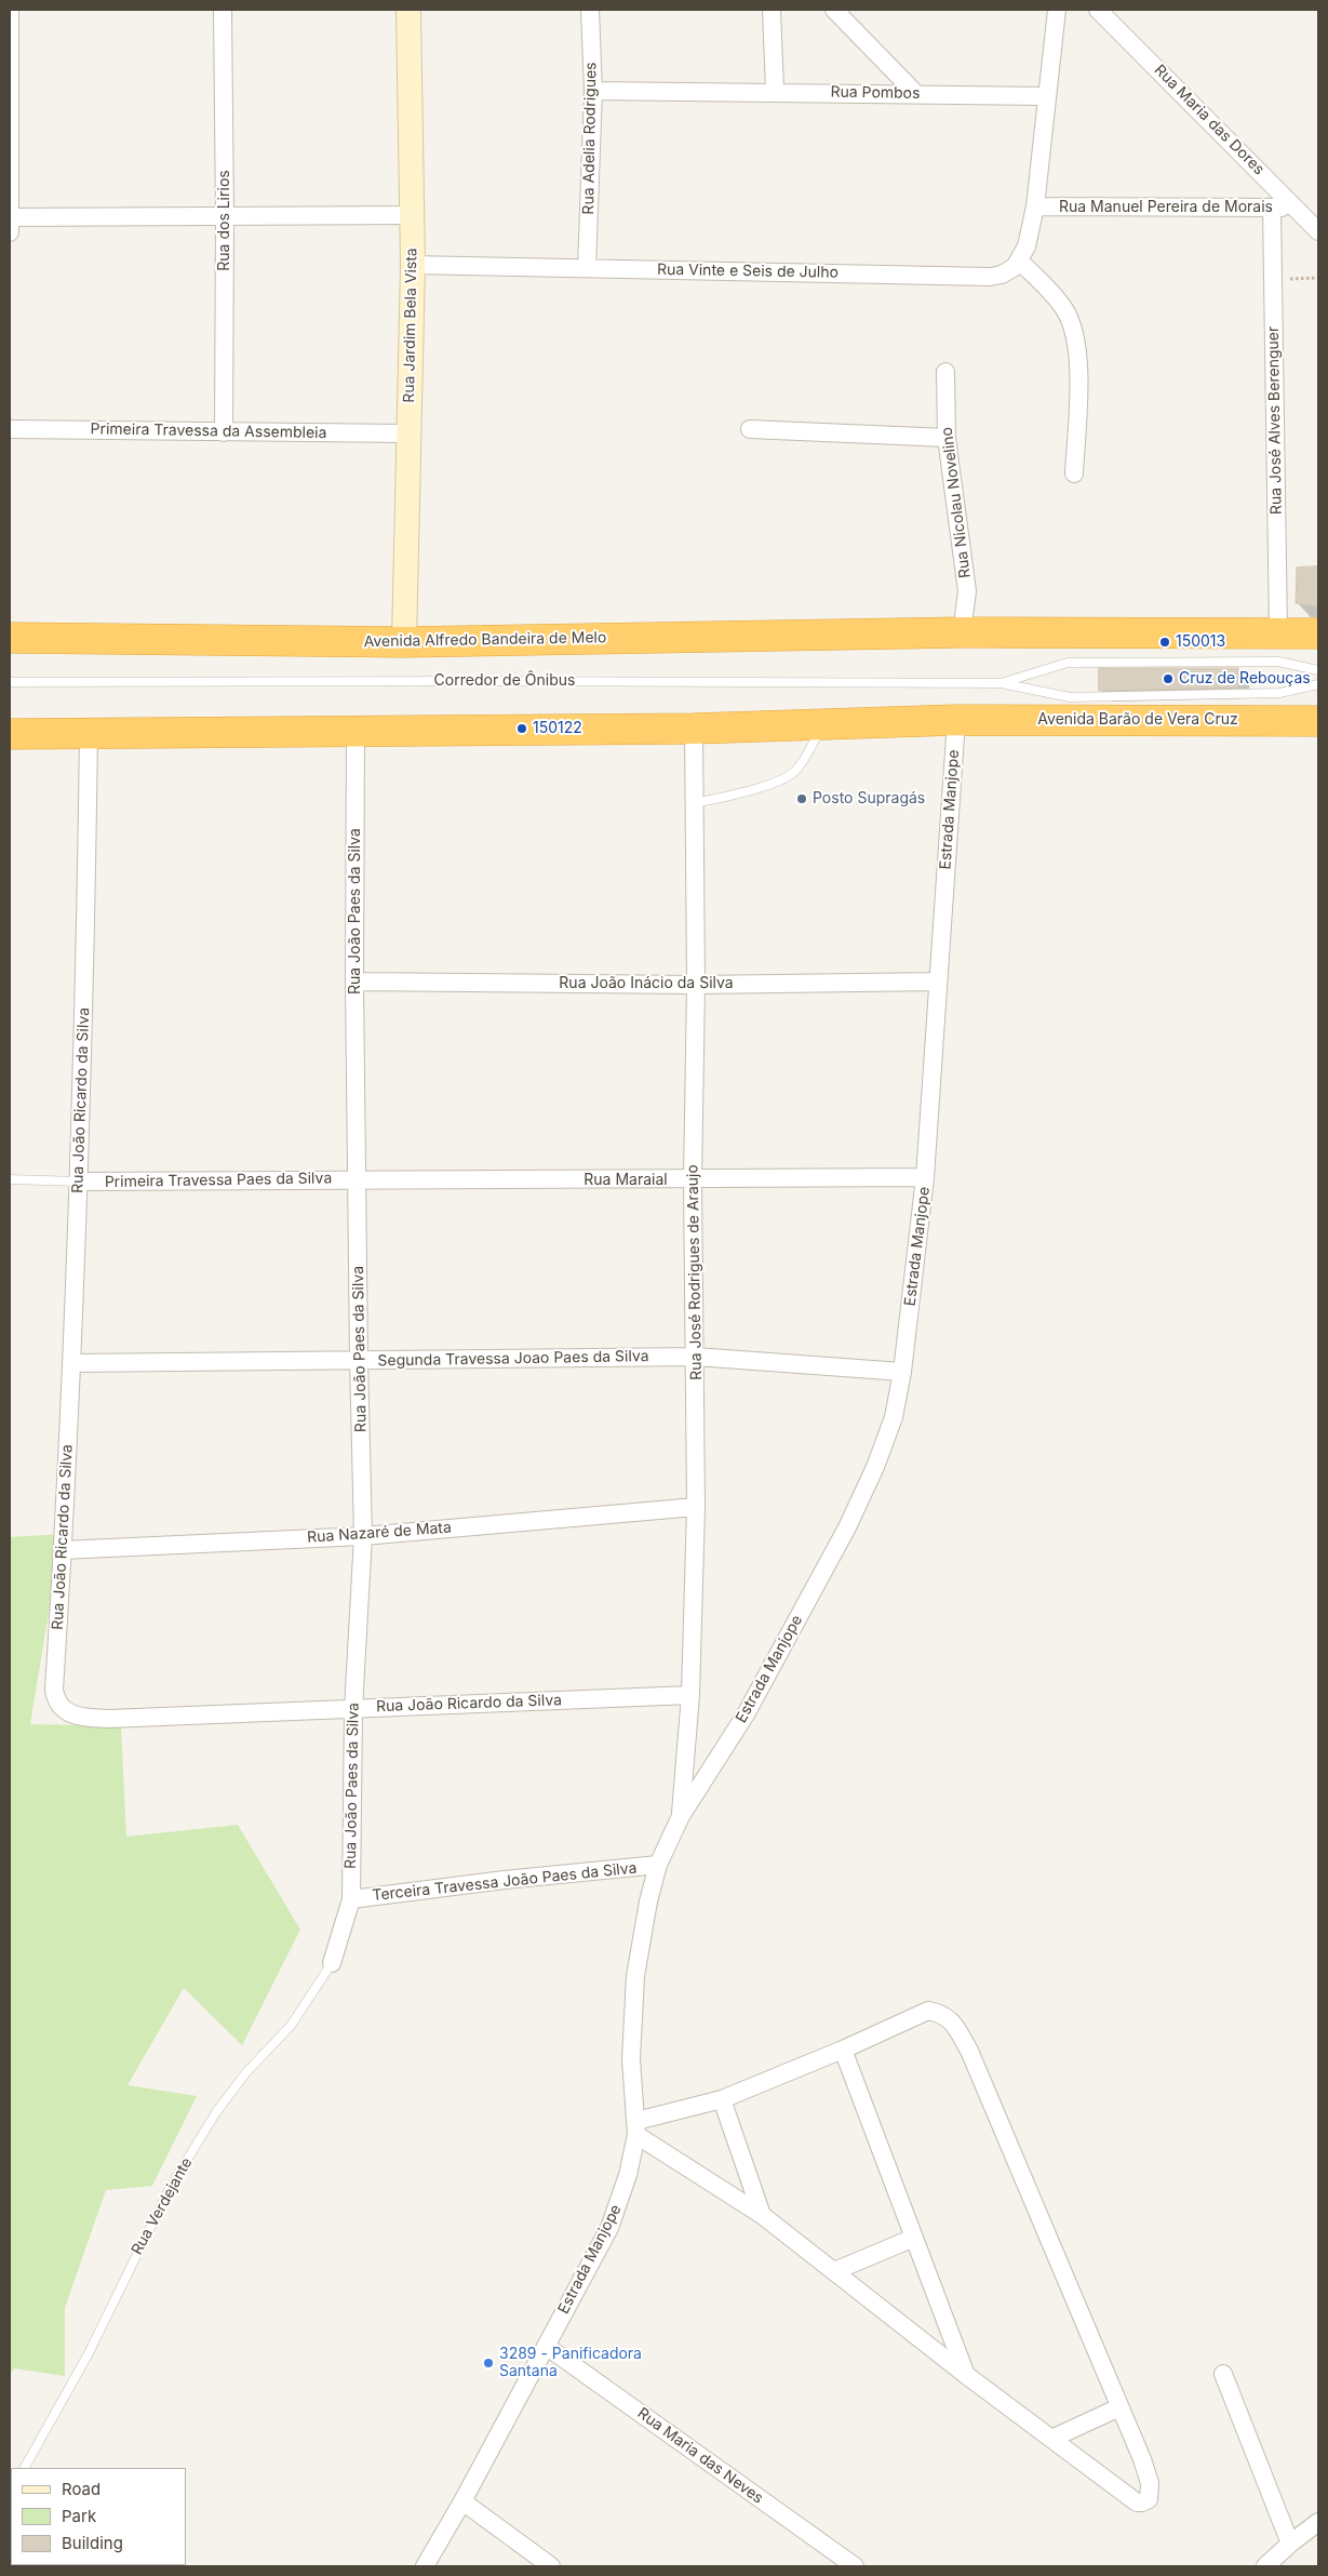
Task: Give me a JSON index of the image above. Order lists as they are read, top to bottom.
{
  "streets": {
    "highway": ["Avenida Alfredo Bandeira de Melo", "Avenida Barão de Vera Cruz"],
    "main road": ["Rua Jardim Bela Vista"],
    "street": [
      "Rua Pombos",
      "Rua Maria das Dores",
      "Rua Adelia Rodrigues",
      "Rua Manuel Pereira de Morais",
      "Rua dos Lirios",
      "Rua Vinte e Seis de Julho",
      "Rua José Alves Berenguer",
      "Primeira Travessa da Assembleia",
      "Rua Nicolau Novelino",
      "Estrada Manjope",
      "Rua João Paes da Silva",
      "Rua João Inácio da Silva",
      "Rua João Ricardo da Silva",
      "Primeira Travessa Paes da Silva",
      "Rua Maraial",
      "Rua José Rodrigues de Araujo",
      "Segunda Travessa Joao Paes da Silva",
      "Rua Nazaré de Mata",
      "Terceira Travessa João Paes da Silva",
      "Rua Maria das Neves"
    ],
    "lane": ["Corredor de Ônibus", "Rua Verdejante"]
  },
  "crossings": [
    ["Rua Pombos", "Rua Adelia Rodrigues"],
    ["Rua Maria das Dores", "Rua Manuel Pereira de Morais"],
    ["Rua Adelia Rodrigues", "Rua Vinte e Seis de Julho"],
    ["Rua Manuel Pereira de Morais", "Rua José Alves Berenguer"],
    ["Rua dos Lirios", "Primeira Travessa da Assembleia"],
    ["Rua Vinte e Seis de Julho", "Rua Jardim Bela Vista"],
    ["Rua Jardim Bela Vista", "Primeira Travessa da Assembleia"],
    ["Rua Jardim Bela Vista", "Avenida Alfredo Bandeira de Melo"],
    ["Rua Nicolau Novelino", "Avenida Alfredo Bandeira de Melo"],
    ["Avenida Barão de Vera Cruz", "Estrada Manjope"],
    ["Estrada Manjope", "Rua João Inácio da Silva"],
    ["Estrada Manjope", "Rua Maraial"],
    ["Estrada Manjope", "Rua José Rodrigues de Araujo"],
    ["Estrada Manjope", "Segunda Travessa Joao Paes da Silva"],
    ["Estrada Manjope", "Terceira Travessa João Paes da Silva"],
    ["Estrada Manjope", "Rua Maria das Neves"],
    ["Rua João Paes da Silva", "Rua João Inácio da Silva"],
    ["Rua João Paes da Silva", "Rua João Ricardo da Silva"],
    ["Rua João Paes da Silva", "Primeira Travessa Paes da Silva"],
    ["Rua João Paes da Silva", "Rua Maraial"],
    ["Rua João Paes da Silva", "Segunda Travessa Joao Paes da Silva"],
    ["Rua João Paes da Silva", "Rua Nazaré de Mata"],
    ["Rua João Paes da Silva", "Terceira Travessa João Paes da Silva"],
    ["Rua João Paes da Silva", "Rua Verdejante"],
    ["Rua João Inácio da Silva", "Rua José Rodrigues de Araujo"],
    ["Rua João Ricardo da Silva", "Primeira Travessa Paes da Silva"],
    ["Rua João Ricardo da Silva", "Rua José Rodrigues de Araujo"],
    ["Rua João Ricardo da Silva", "Segunda Travessa Joao Paes da Silva"],
    ["Rua João Ricardo da Silva", "Rua Nazaré de Mata"],
    ["Primeira Travessa Paes da Silva", "Rua Maraial"],
    ["Rua Maraial", "Rua José Rodrigues de Araujo"],
    ["Rua José Rodrigues de Araujo", "Segunda Travessa Joao Paes da Silva"],
    ["Rua José Rodrigues de Araujo", "Rua Nazaré de Mata"]
  ],
  "places": [
    "150013",
    "Cruz de Rebouças",
    "150122",
    "Posto Supragás",
    "3289 - Panificadora Santana"
  ],
  "legend": ["Road", "Park", "Building"]
}
